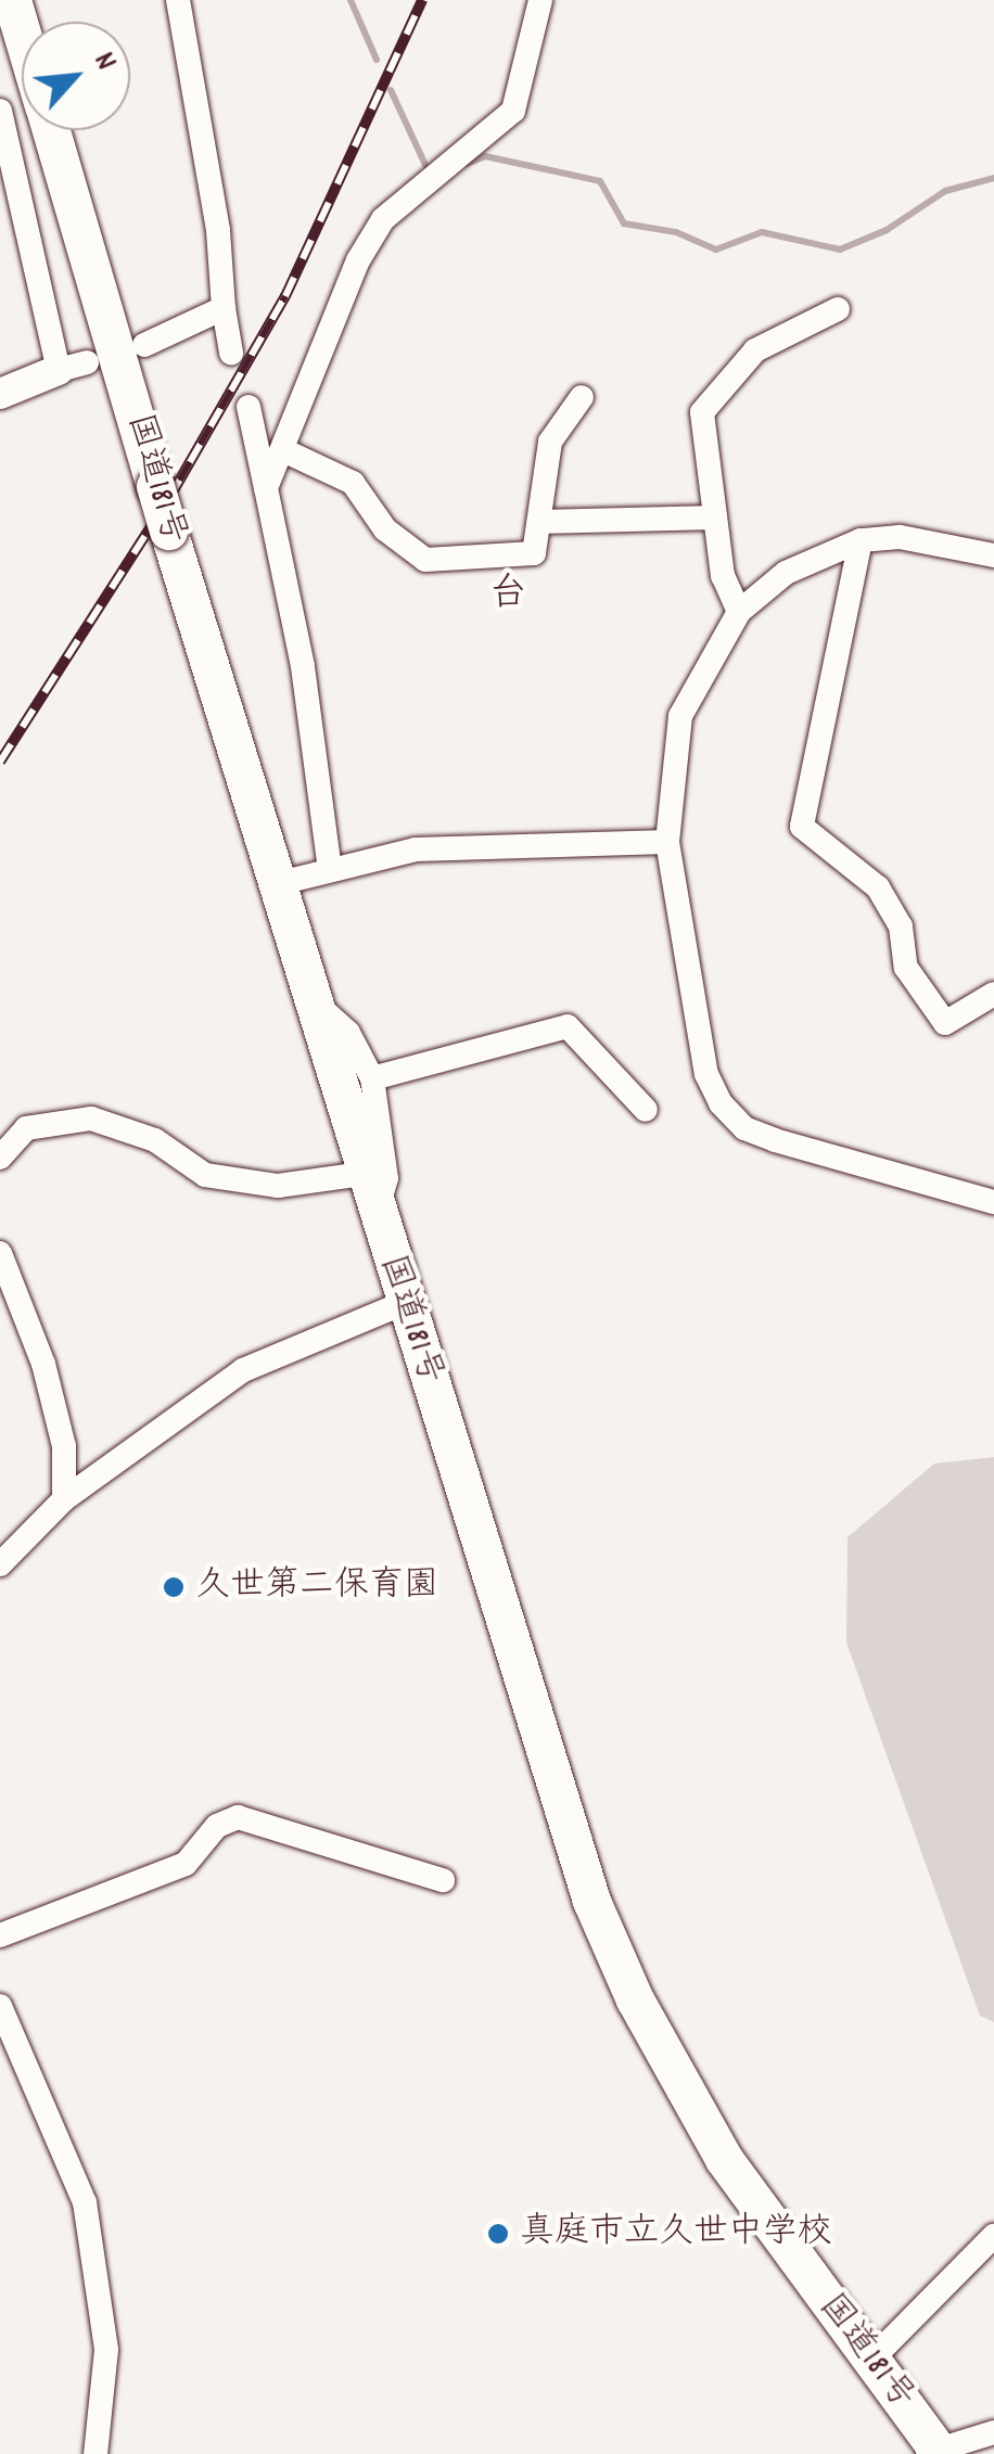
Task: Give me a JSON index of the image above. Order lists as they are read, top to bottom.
{
  "streets": {
    "highway": ["国道181号"]
  },
  "districts": ["台"],
  "places": ["久世第二保育園", "真庭市立久世中学校"],
  "north": "top right"
}
